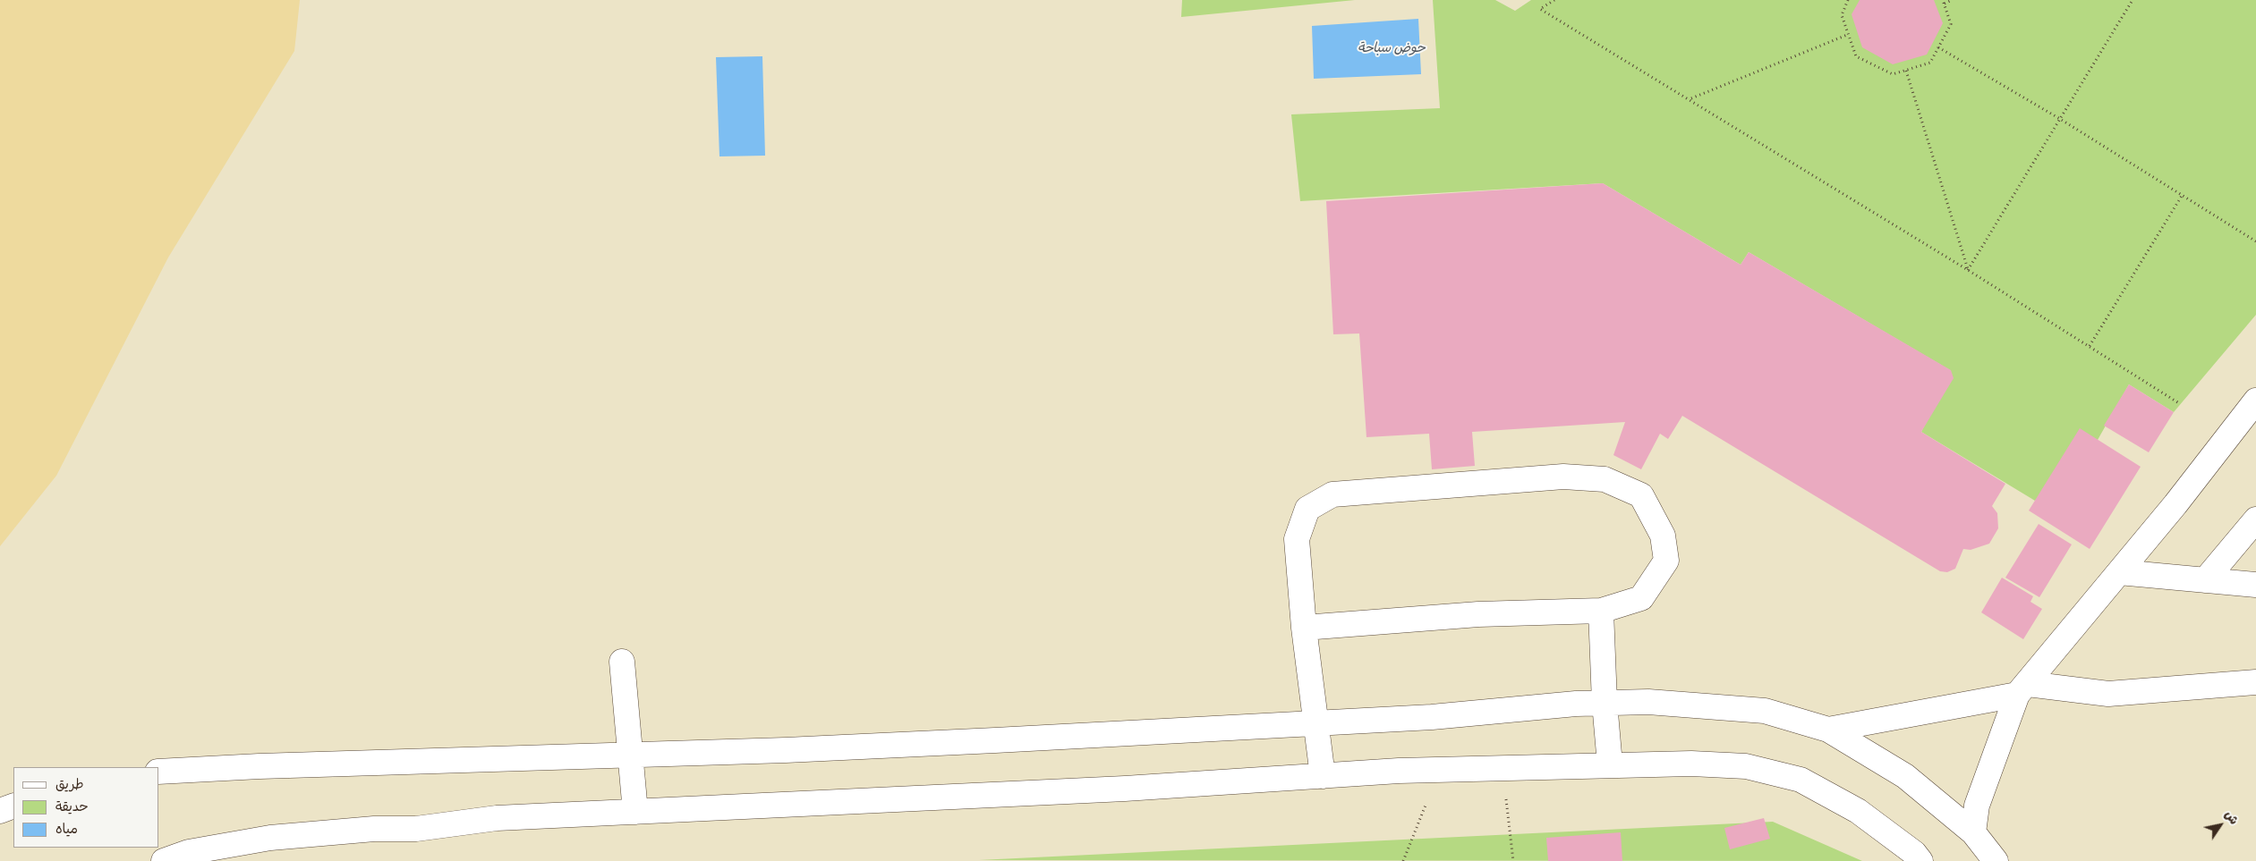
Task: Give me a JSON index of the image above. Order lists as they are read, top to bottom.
{
  "water": ["حوض سباحة"],
  "legend": ["طريق", "حديقة", "مياه"],
  "north": "top right"
}
